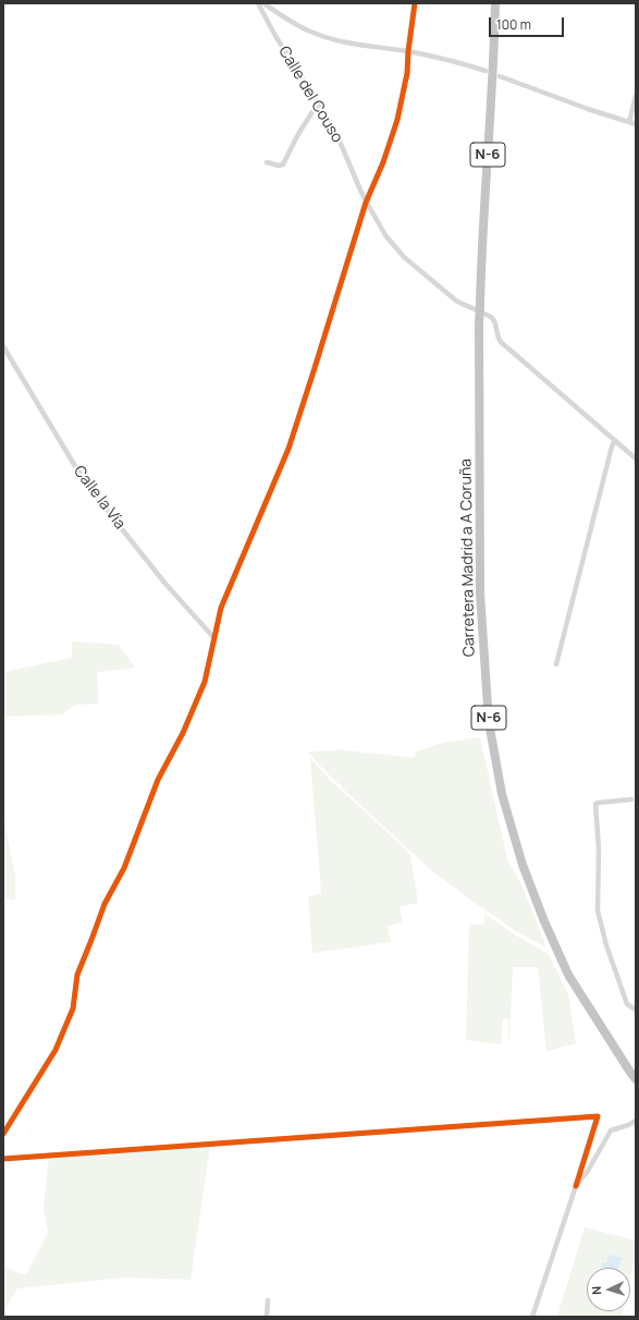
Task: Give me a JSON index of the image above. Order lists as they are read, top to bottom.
{
  "streets": {
    "highway": ["N-6", "Carretera Madrid a A Coruña"],
    "street": ["Calle del Couso", "Calle la Vía"]
  },
  "scale_bar": "100 m",
  "north": "left"
}
